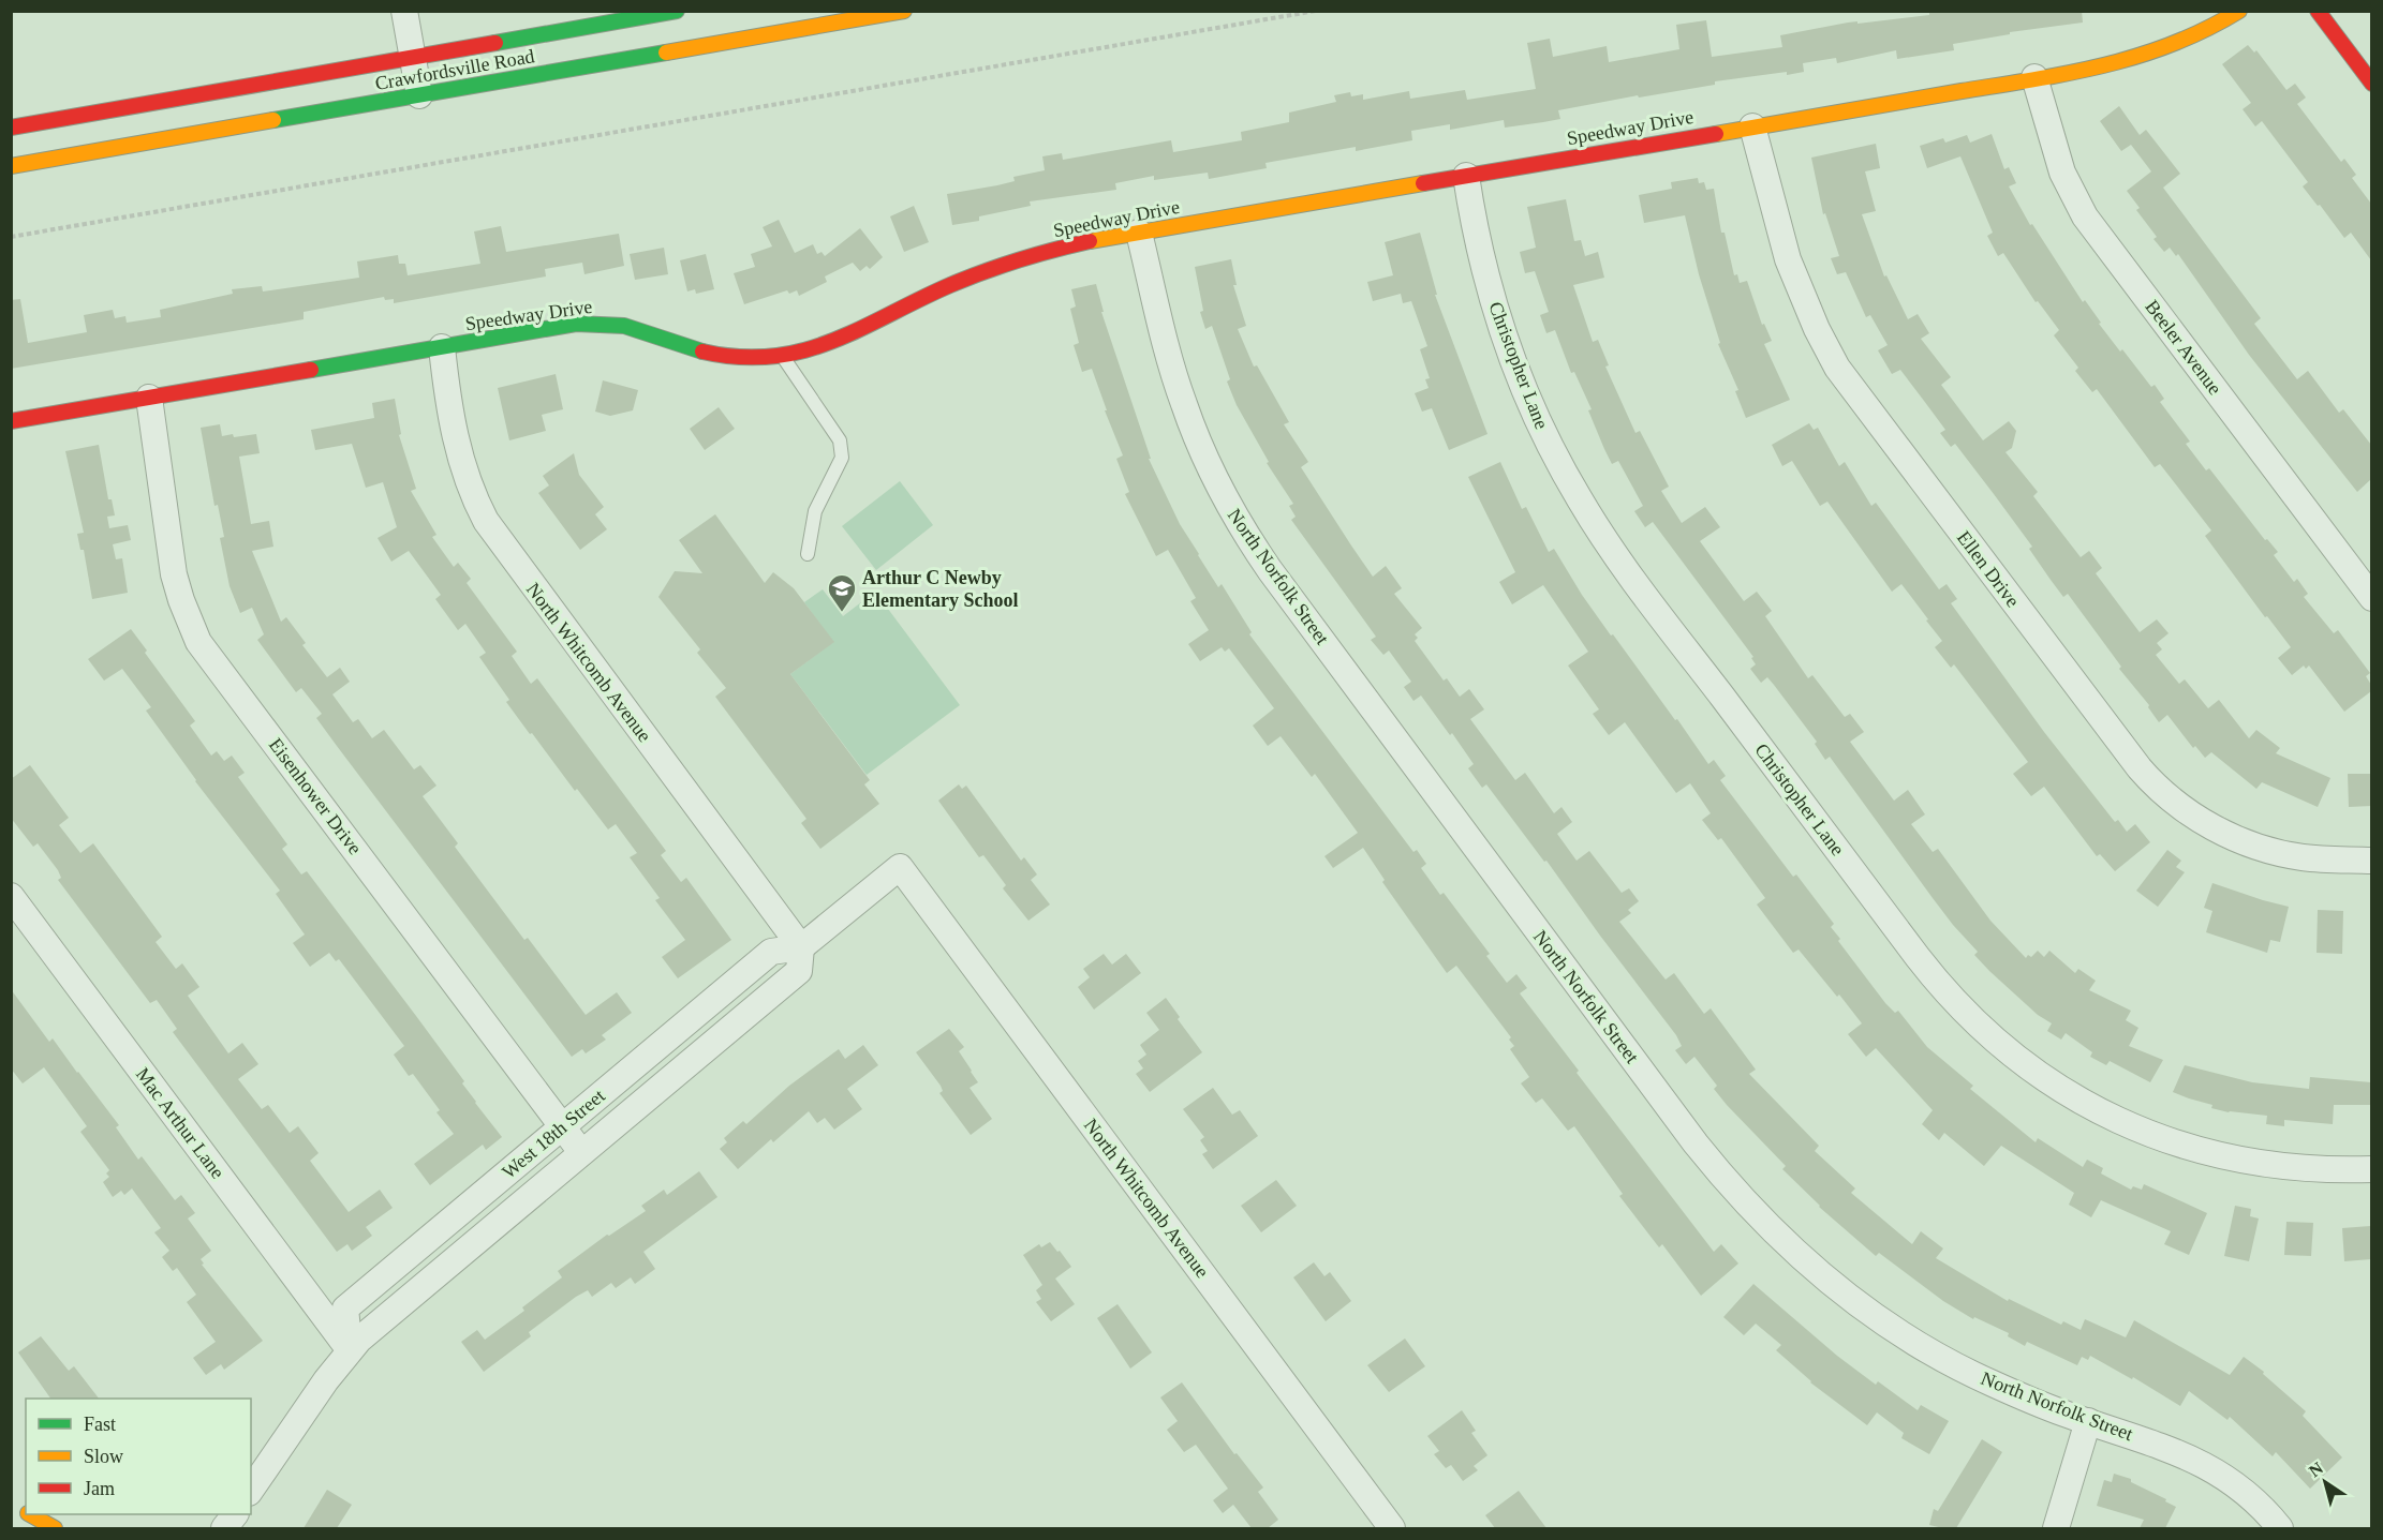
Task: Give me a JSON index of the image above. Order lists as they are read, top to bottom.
{
  "streets": {
    "street": [
      "Crawfordsville Road",
      "Speedway Drive",
      "Beeler Avenue",
      "Christopher Lane",
      "Ellen Drive",
      "North Norfolk Street",
      "North Whitcomb Avenue",
      "Eisenhower Drive",
      "Mac Arthur Lane",
      "West 18th Street"
    ]
  },
  "crossings": [
    ["Speedway Drive", "Beeler Avenue"],
    ["Speedway Drive", "Christopher Lane"],
    ["Speedway Drive", "Ellen Drive"],
    ["Speedway Drive", "North Norfolk Street"],
    ["Speedway Drive", "North Whitcomb Avenue"],
    ["Speedway Drive", "Eisenhower Drive"],
    ["North Whitcomb Avenue", "West 18th Street"],
    ["Eisenhower Drive", "West 18th Street"],
    ["Mac Arthur Lane", "West 18th Street"]
  ],
  "places": {
    "school or university": ["Arthur C Newby Elementary School"]
  },
  "legend": ["Fast", "Slow", "Jam"],
  "north": "top left"
}
